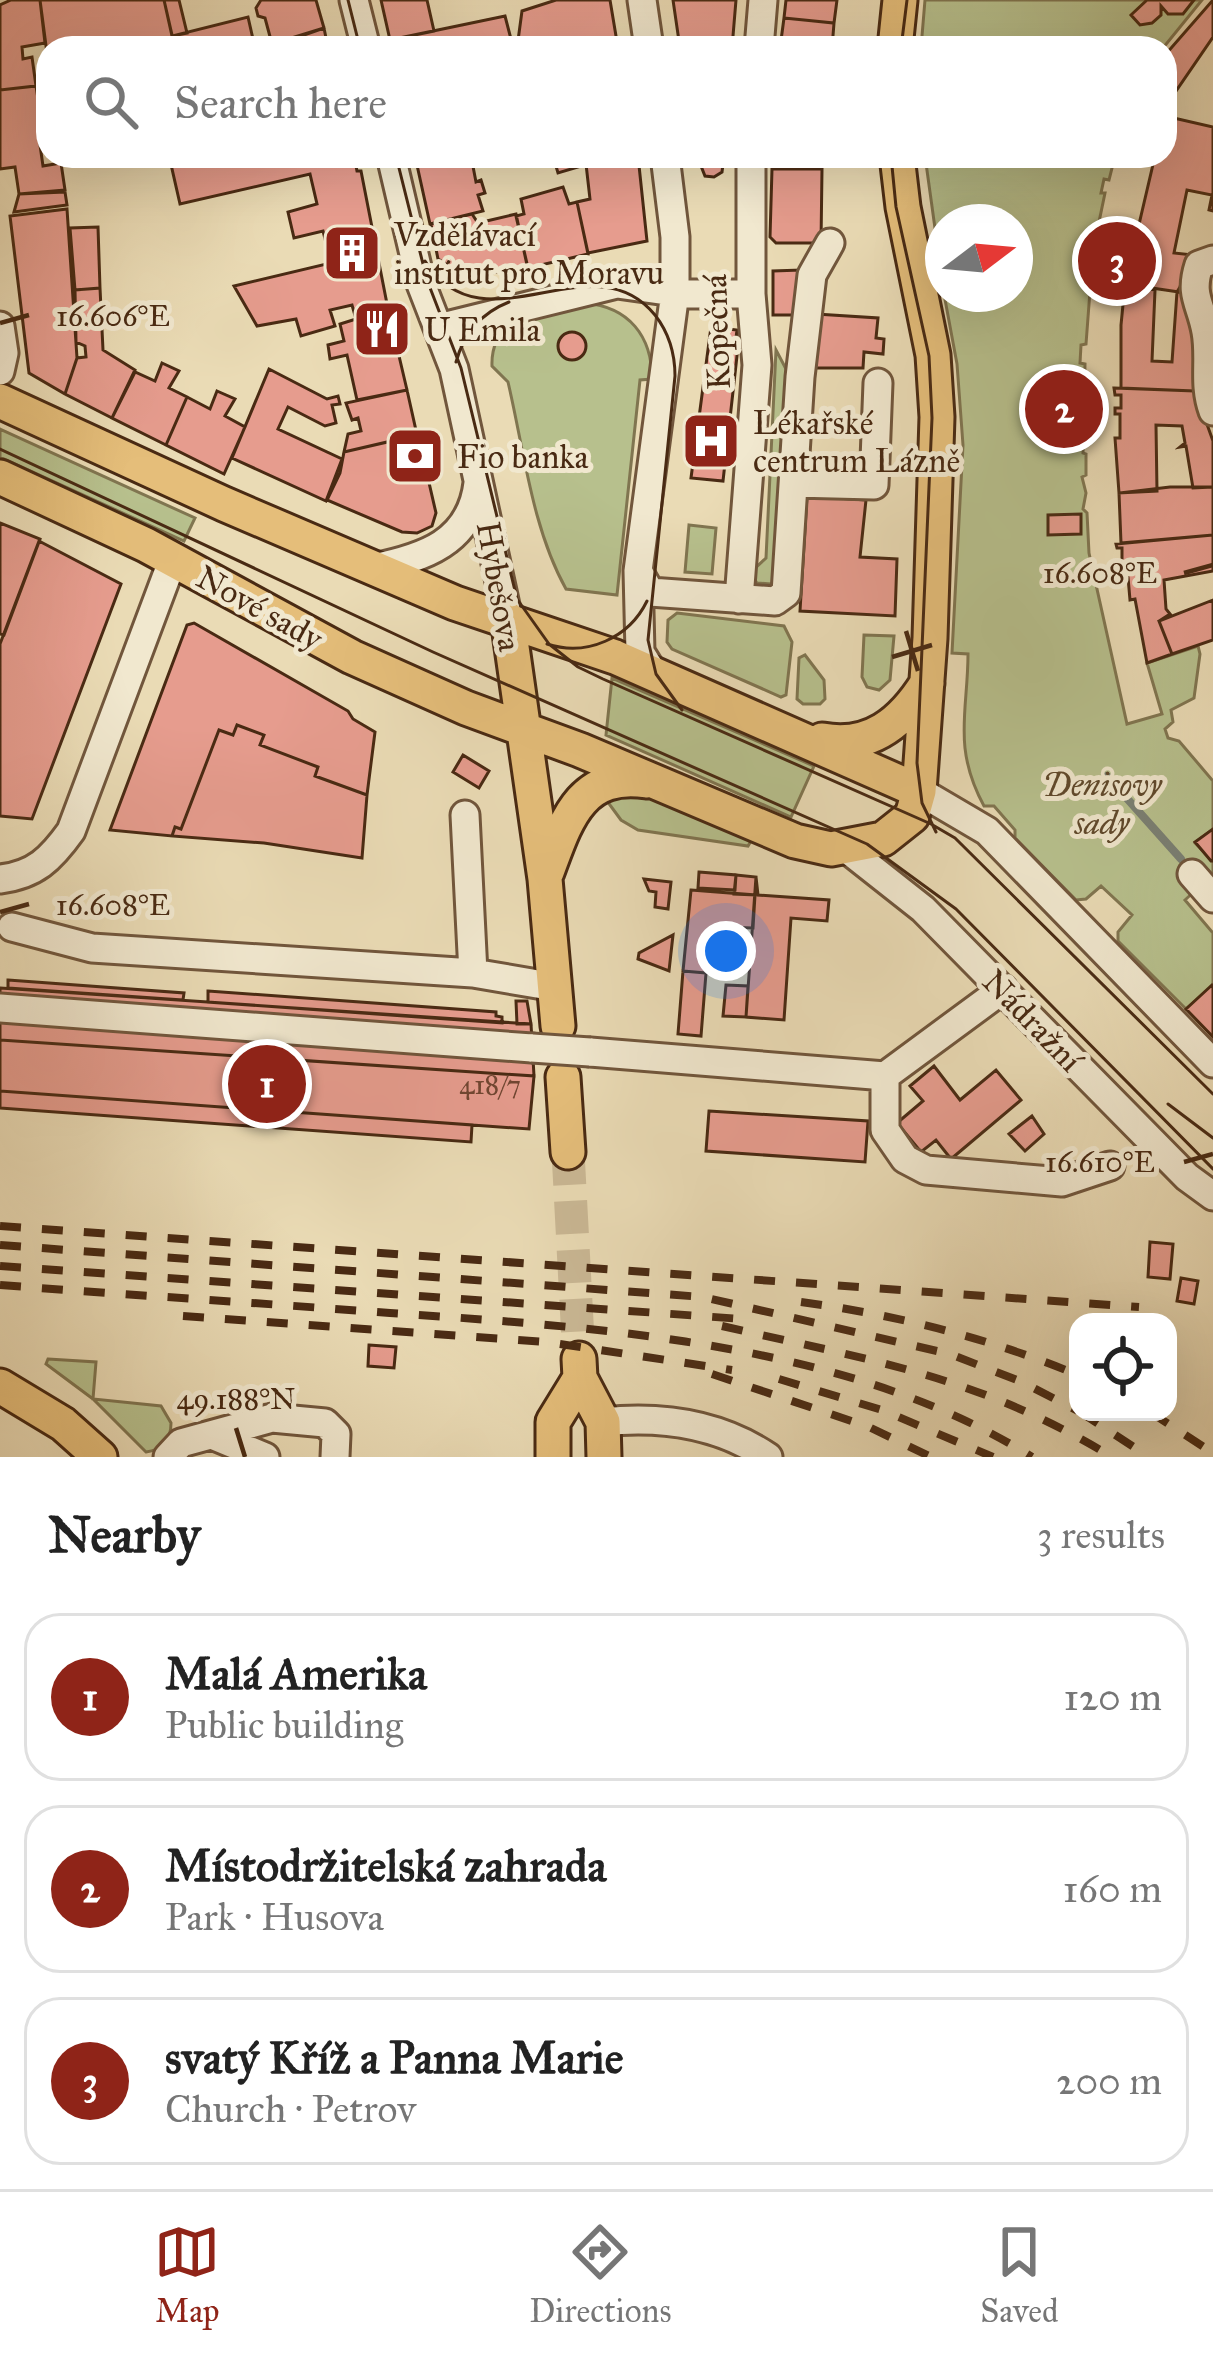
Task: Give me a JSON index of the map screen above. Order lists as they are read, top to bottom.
{
  "streets": {
    "main road": ["Hybešova", "Nové sady", "Nádražní"],
    "street": ["Kopečná"]
  },
  "crossings": [
    ["Hybešova", "Nové sady"],
    ["Hybešova", "Nádražní"],
    ["Nové sady", "Nádražní"]
  ],
  "parks": ["Denisovy sady"],
  "places": {
    "building": ["Vzdělávací institut pro Moravu"],
    "restaurant": ["U Emila"],
    "hospital": ["Lékařské centrum Lázně"],
    "bank": ["Fio banka"]
  },
  "house_numbers": ["418/7"],
  "north": "right",
  "page": {
    "search": "Search here",
    "pins": ["3", "2", "1"],
    "heading": ["Nearby", "3 results"],
    "list": [
      {
        "mark": "1",
        "name": "Malá Amerika",
        "note": "Public building",
        "value": "120 m"
      },
      {
        "mark": "2",
        "name": "Místodržitelská zahrada",
        "note": "Park · Husova",
        "value": "160 m"
      },
      {
        "mark": "3",
        "name": "svatý Kříž a Panna Marie",
        "note": "Church · Petrov",
        "value": "200 m"
      }
    ],
    "nav": ["Map", "Directions", "Saved"]
  },
  "coordinates": [
    "16.606°E",
    "16.608°E",
    "16.610°E",
    "49.188°N"
  ]
}
